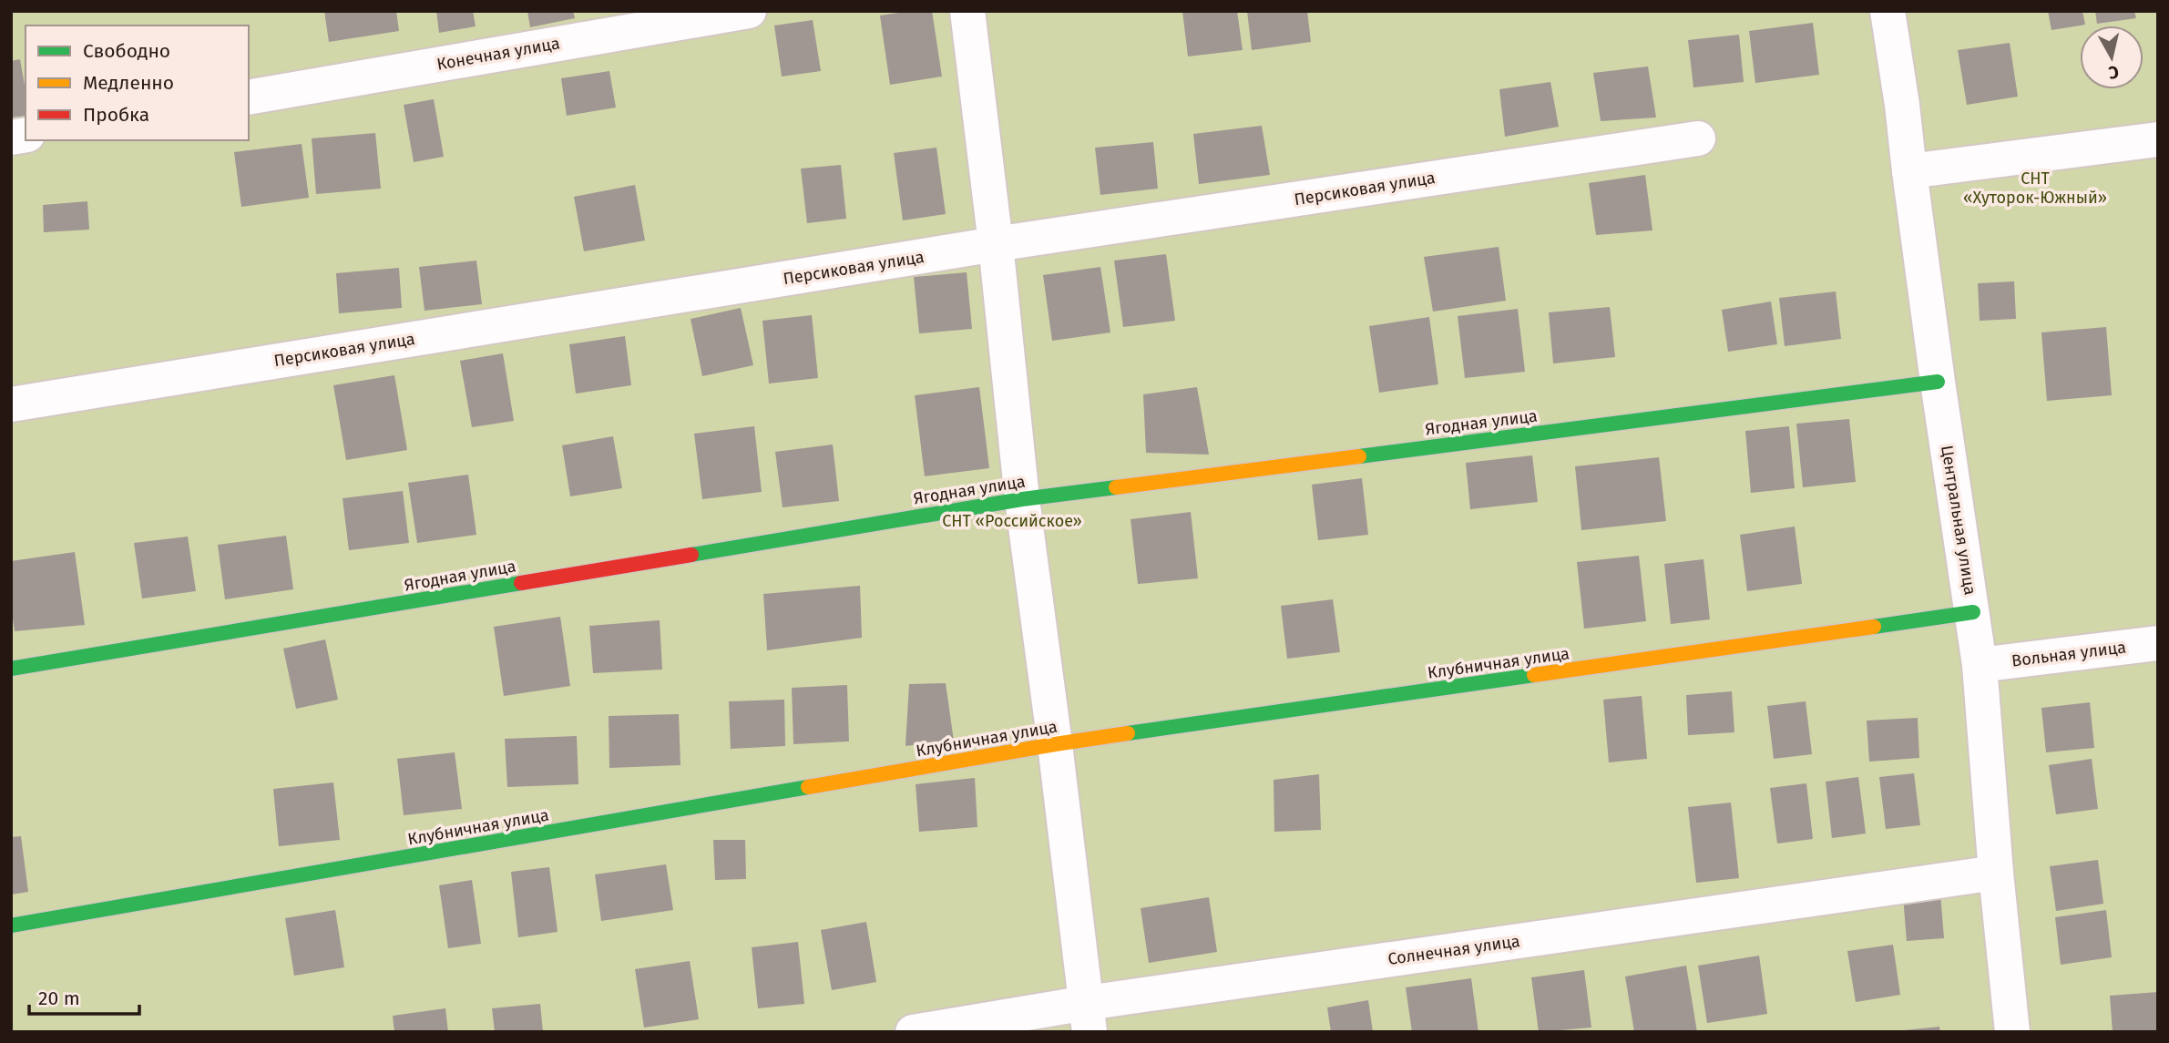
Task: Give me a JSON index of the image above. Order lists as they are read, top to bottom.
{
  "streets": {
    "street": [
      "Конечная улица",
      "Персиковая улица",
      "Ягодная улица",
      "Центральная улица",
      "Вольная улица",
      "Клубничная улица",
      "Солнечная улица"
    ]
  },
  "crossings": [
    ["Ягодная улица", "Центральная улица"],
    ["Центральная улица", "Вольная улица"],
    ["Центральная улица", "Клубничная улица"],
    ["Центральная улица", "Солнечная улица"]
  ],
  "parks": ["СНТ «Хуторок-Южный»", "СНТ «Российское»"],
  "legend": ["Свободно", "Медленно", "Пробка"],
  "scale_bar": "20 m",
  "north": "bottom"
}
